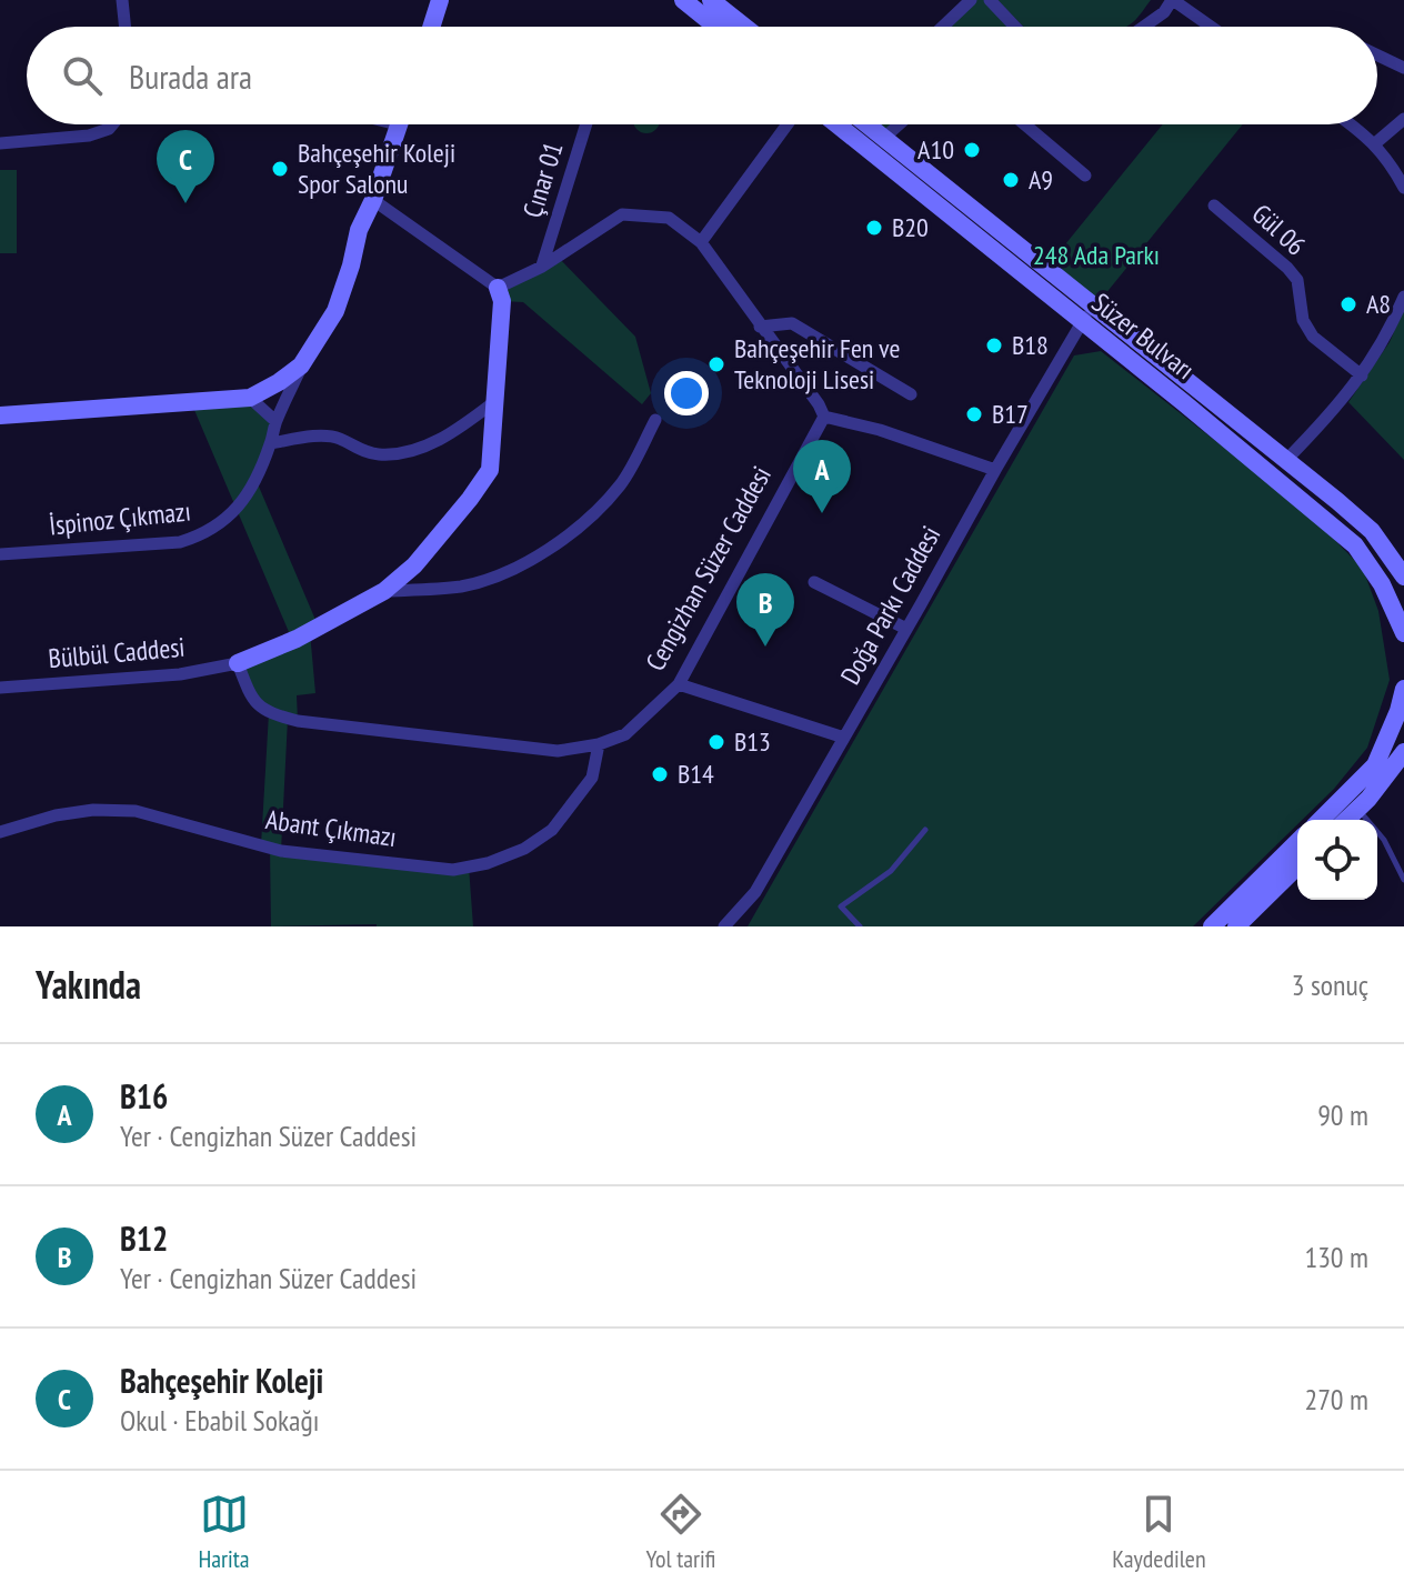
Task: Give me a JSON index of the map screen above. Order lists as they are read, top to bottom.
{
  "streets": {
    "main road": ["Süzer Bulvarı"],
    "street": [
      "Çınar 01",
      "Gül 06",
      "İspinoz Çıkmazı",
      "Cengizhan Süzer Caddesi",
      "Doğa Parkı Caddesi",
      "Bülbül Caddesi",
      "Abant Çıkmazı"
    ]
  },
  "crossings": [
    ["Süzer Bulvarı", "Doğa Parkı Caddesi"],
    ["Cengizhan Süzer Caddesi", "Bülbül Caddesi"],
    ["Cengizhan Süzer Caddesi", "Abant Çıkmazı"]
  ],
  "parks": ["248 Ada Parkı"],
  "places": [
    "A10",
    "Bahçeşehir Koleji Spor Salonu",
    "A9",
    "B20",
    "A8",
    "B18",
    "Bahçeşehir Fen ve Teknoloji Lisesi",
    "B17",
    "B13",
    "B14"
  ],
  "page": {
    "search": "Burada ara",
    "pins": ["C", "A", "B"],
    "heading": ["Yakında", "3 sonuç"],
    "list": [
      {
        "mark": "A",
        "name": "B16",
        "note": "Yer · Cengizhan Süzer Caddesi",
        "value": "90 m"
      },
      {
        "mark": "B",
        "name": "B12",
        "note": "Yer · Cengizhan Süzer Caddesi",
        "value": "130 m"
      },
      {
        "mark": "C",
        "name": "Bahçeşehir Koleji",
        "note": "Okul · Ebabil Sokağı",
        "value": "270 m"
      }
    ],
    "nav": ["Harita", "Yol tarifi", "Kaydedilen"]
  }
}
